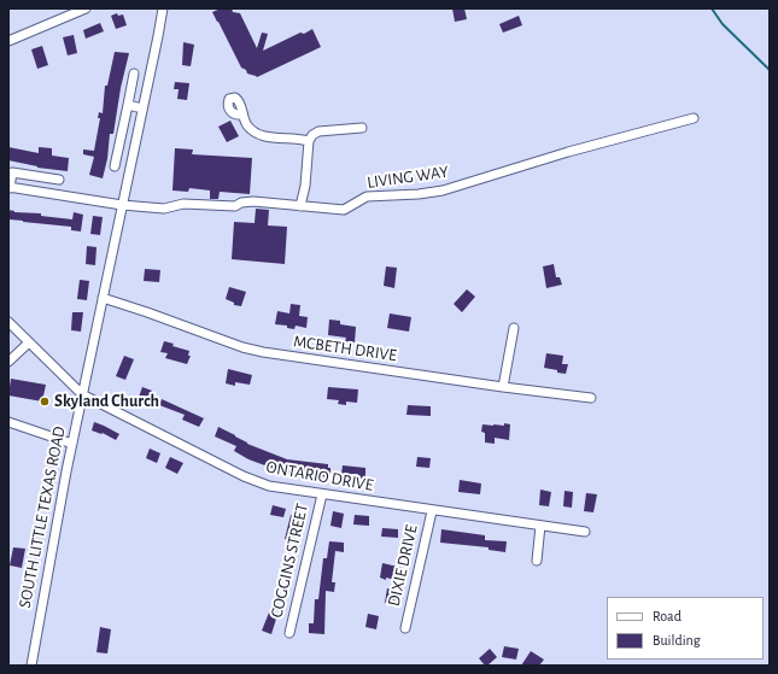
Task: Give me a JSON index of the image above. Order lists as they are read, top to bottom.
{
  "streets": {
    "street": [
      "LIVING WAY",
      "MCBETH DRIVE",
      "ONTARIO DRIVE",
      "SOUTH LITTLE TEXAS ROAD",
      "COGGINS STREET",
      "DIXIE DRIVE"
    ]
  },
  "crossings": [
    ["LIVING WAY", "SOUTH LITTLE TEXAS ROAD"],
    ["MCBETH DRIVE", "SOUTH LITTLE TEXAS ROAD"],
    ["ONTARIO DRIVE", "SOUTH LITTLE TEXAS ROAD"],
    ["ONTARIO DRIVE", "COGGINS STREET"],
    ["ONTARIO DRIVE", "DIXIE DRIVE"]
  ],
  "places": ["Skyland Church"],
  "legend": ["Road", "Building"]
}
